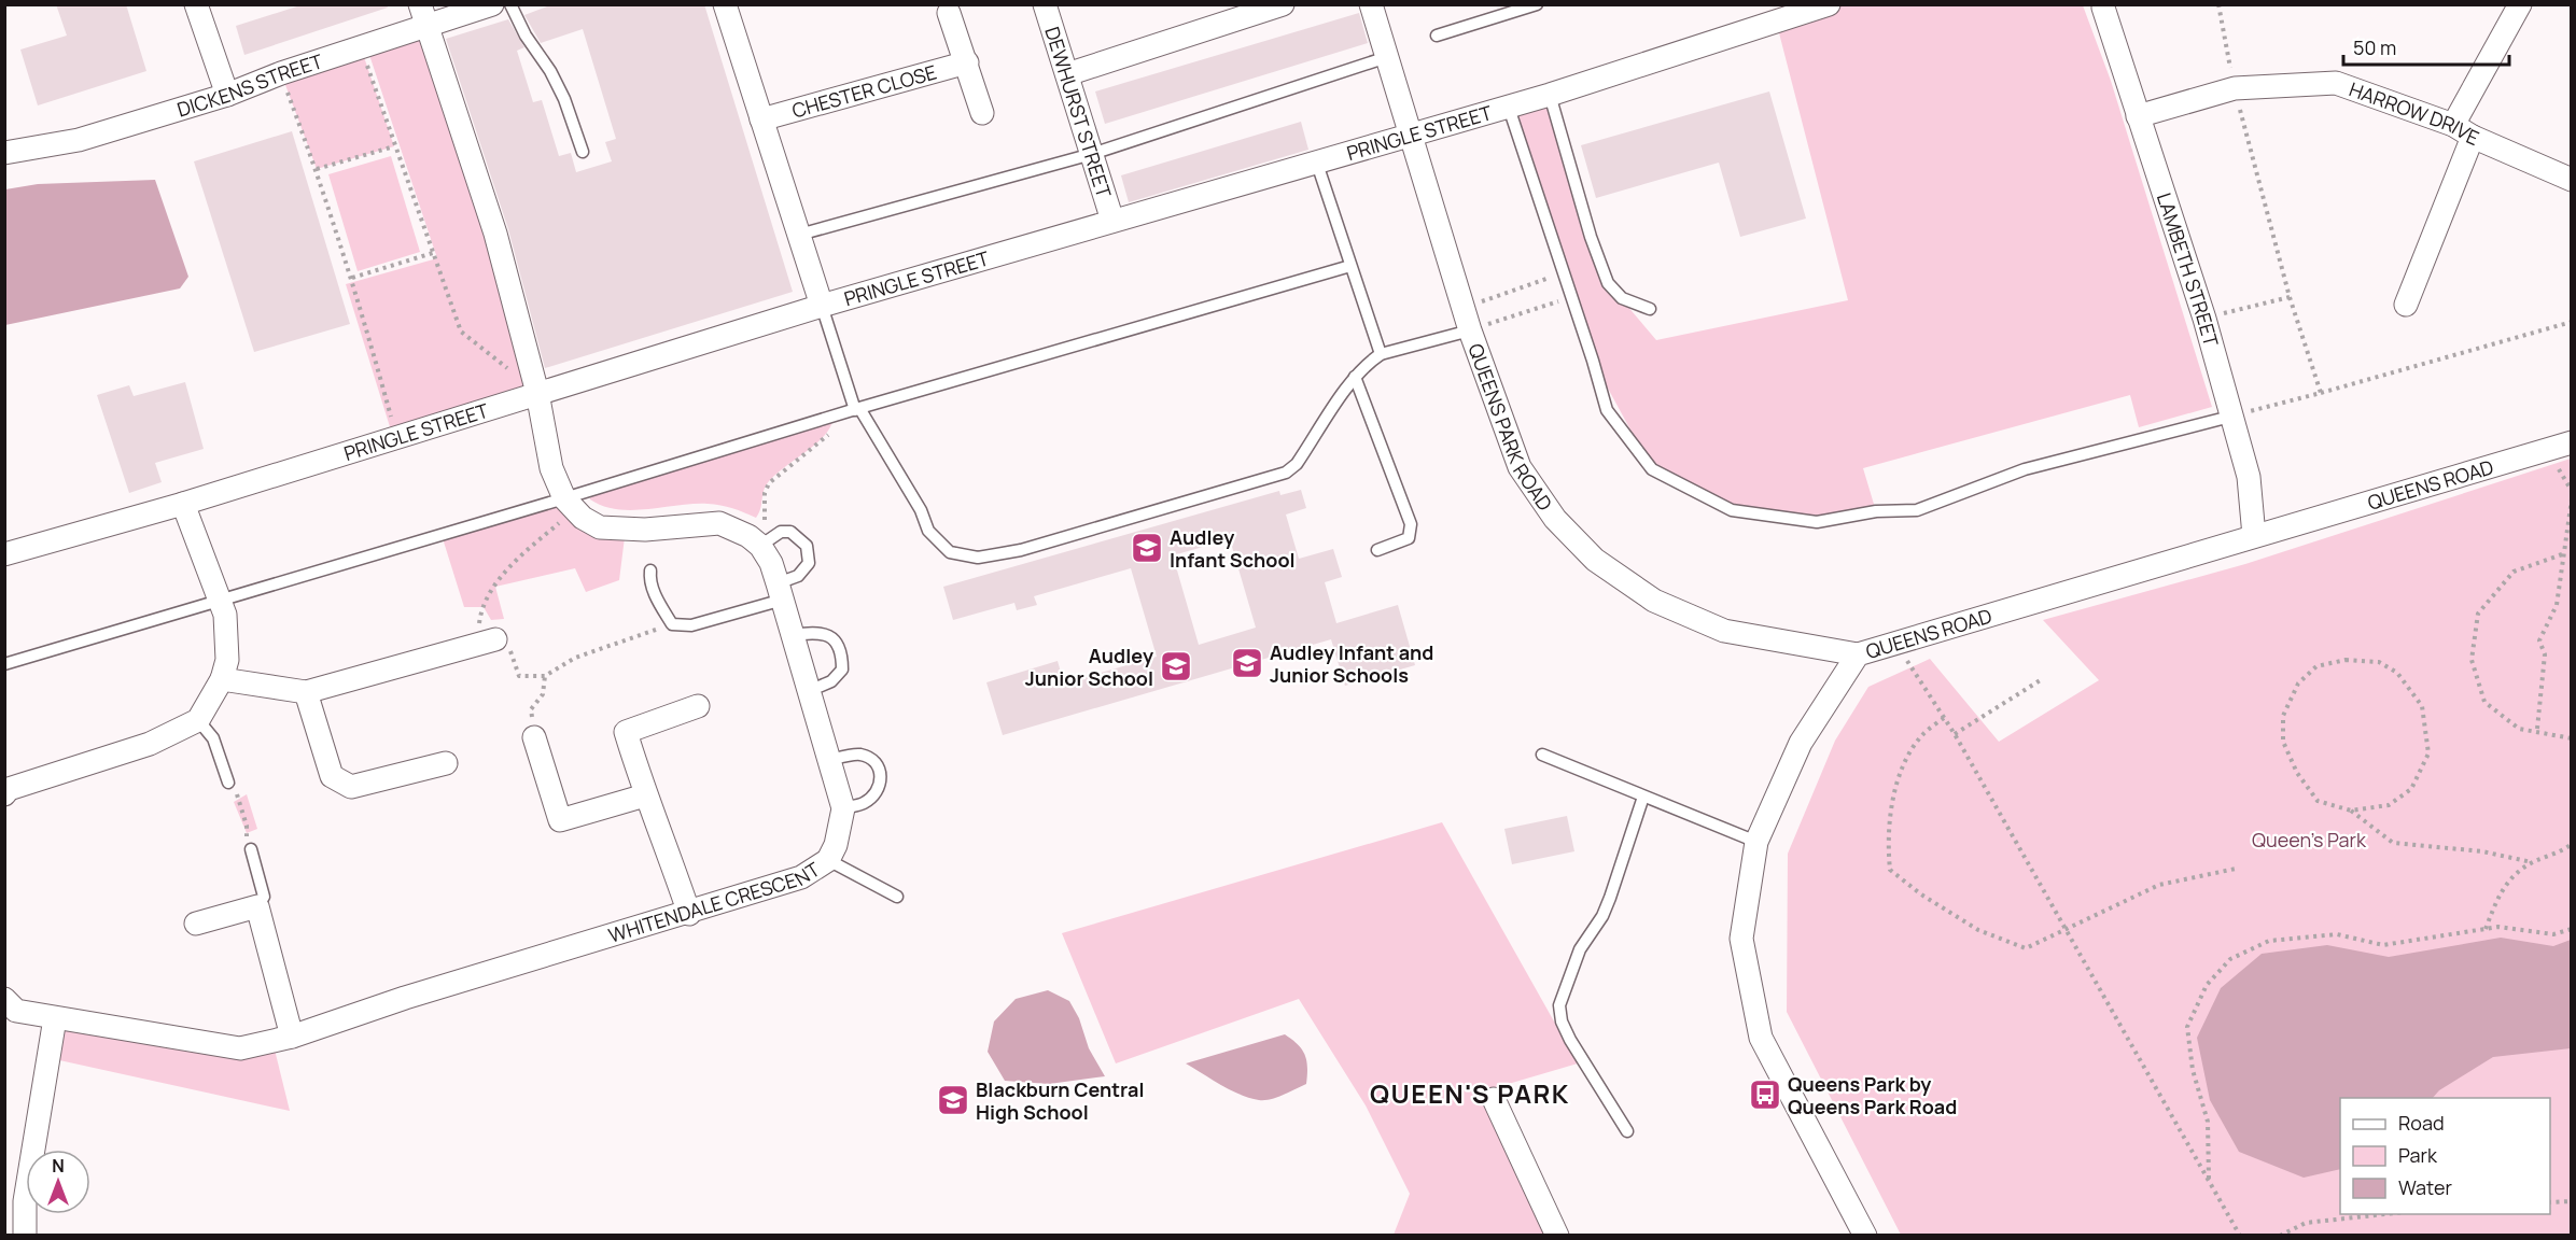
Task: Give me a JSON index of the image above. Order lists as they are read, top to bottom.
{
  "streets": {
    "street": [
      "DICKENS STREET",
      "CHESTER CLOSE",
      "DEWHURST STREET",
      "HARROW DRIVE",
      "PRINGLE STREET",
      "LAMBETH STREET",
      "QUEENS PARK ROAD",
      "QUEENS ROAD",
      "WHITENDALE CRESCENT"
    ]
  },
  "crossings": [
    ["DEWHURST STREET", "PRINGLE STREET"],
    ["HARROW DRIVE", "LAMBETH STREET"],
    ["PRINGLE STREET", "QUEENS PARK ROAD"],
    ["LAMBETH STREET", "QUEENS ROAD"],
    ["QUEENS PARK ROAD", "QUEENS ROAD"]
  ],
  "districts": ["QUEEN'S PARK"],
  "parks": ["Queen's Park"],
  "places": {
    "school or university": [
      "Audley Infant School",
      "Audley Infant and Junior Schools",
      "Audley Junior School",
      "Blackburn Central High School"
    ],
    "bus stop": ["Queens Park by Queens Park Road"]
  },
  "legend": ["Road", "Park", "Water"],
  "scale_bar": "50 m",
  "north": "top"
}
